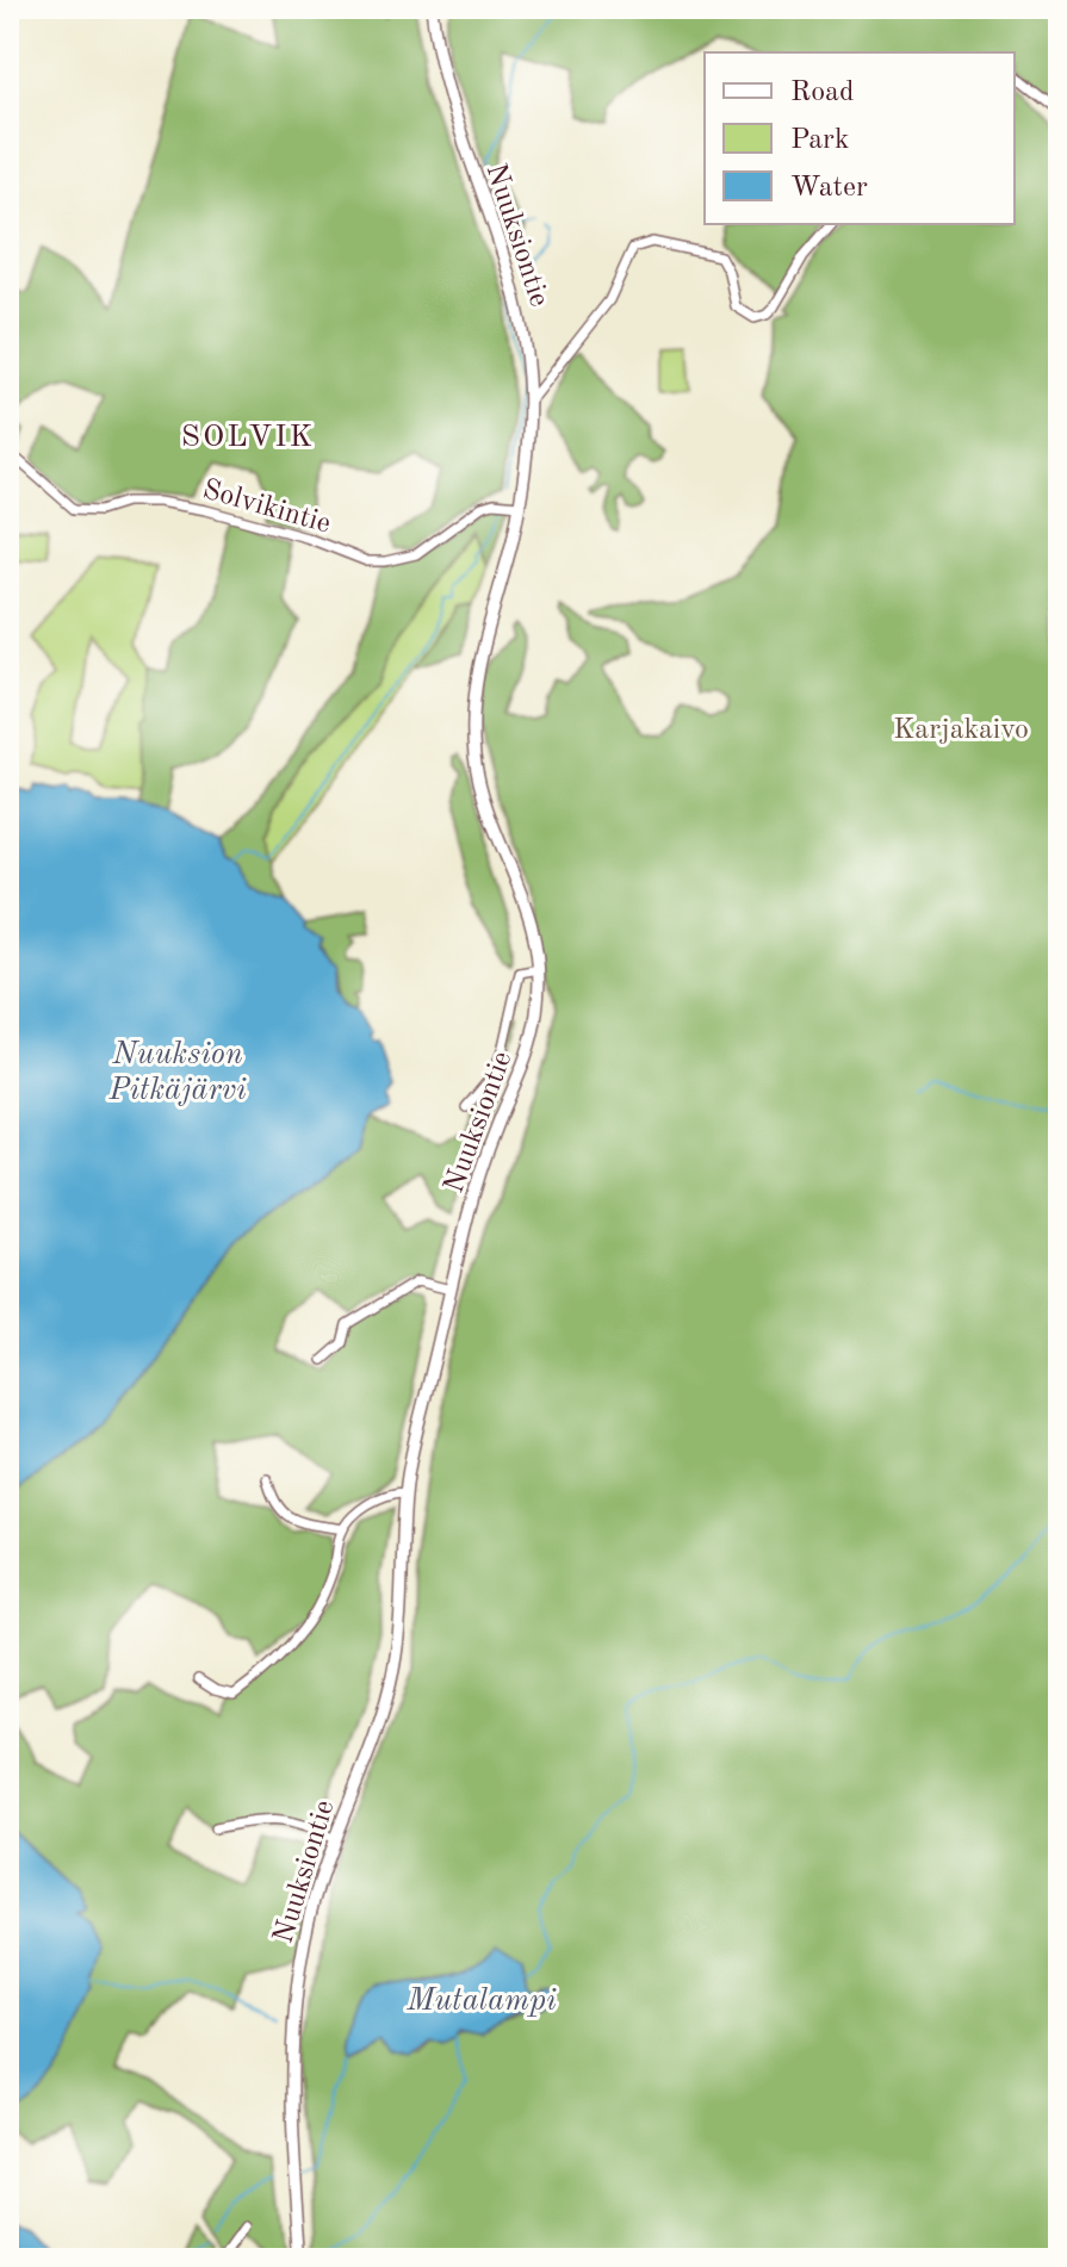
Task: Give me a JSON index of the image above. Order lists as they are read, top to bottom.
{
  "streets": {
    "street": ["Nuuksiontie", "Solvikintie"]
  },
  "crossings": [
    ["Nuuksiontie", "Solvikintie"]
  ],
  "districts": ["SOLVIK"],
  "water": ["Nuuksion Pitkäjärvi", "Mutalampi"],
  "parks": ["Karjakaivo"],
  "legend": ["Road", "Park", "Water"]
}
